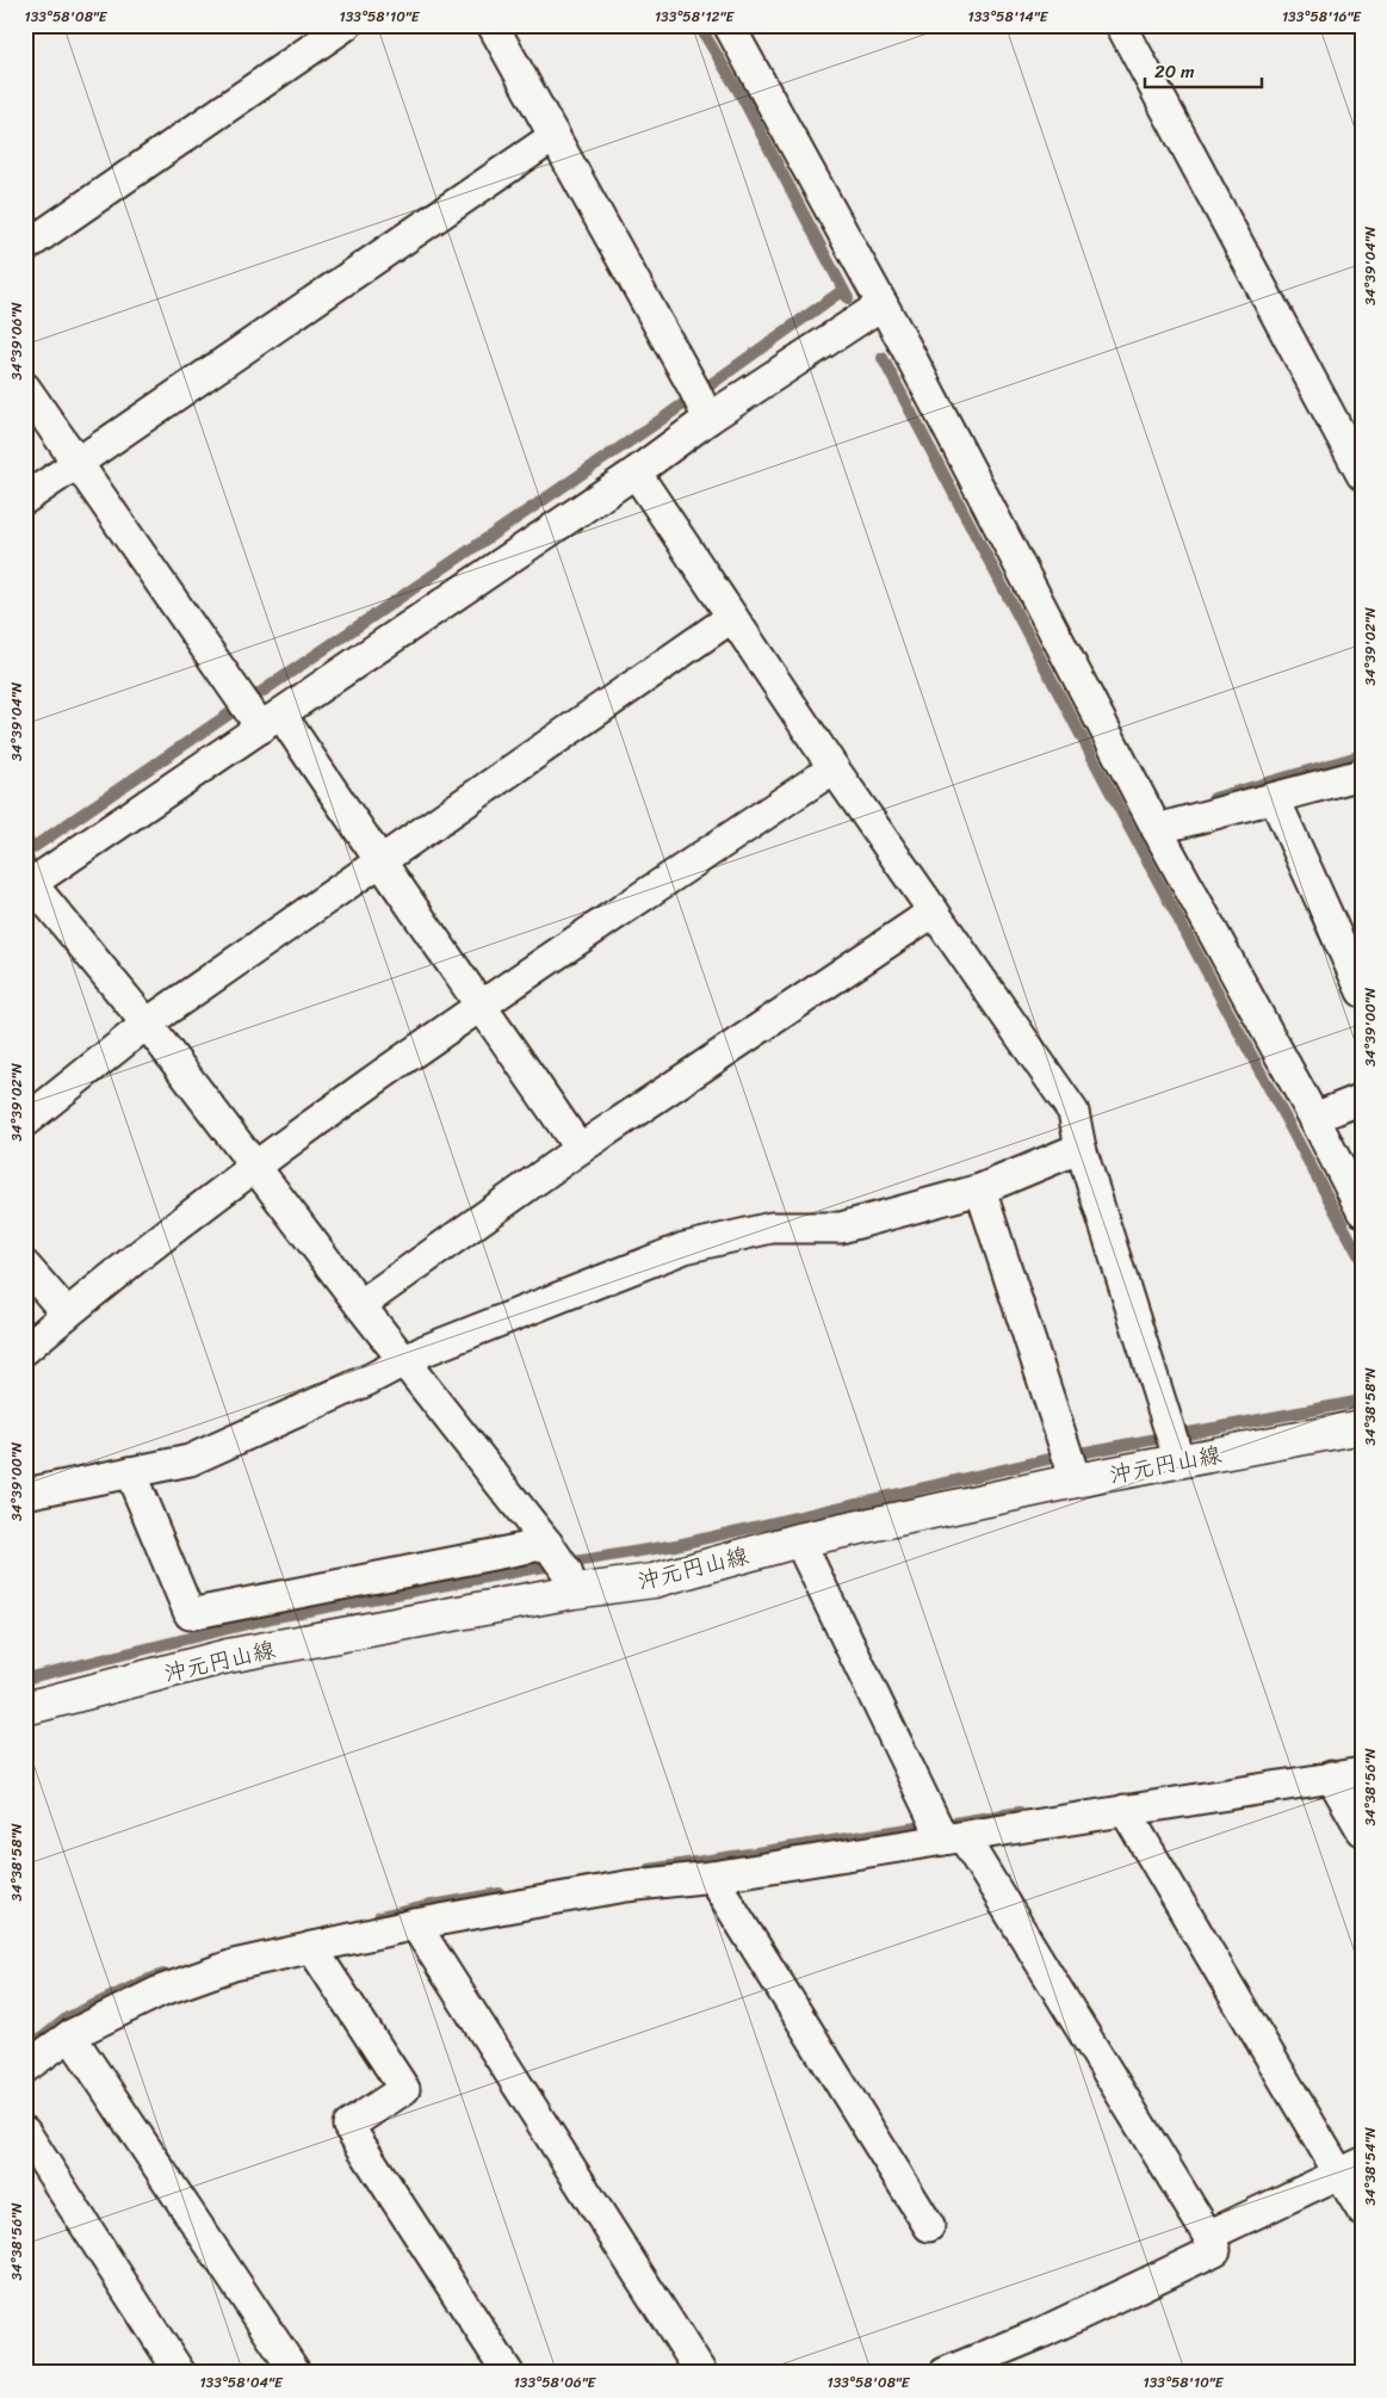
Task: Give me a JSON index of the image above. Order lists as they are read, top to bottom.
{
  "streets": {
    "main road": ["沖元円山線"]
  },
  "scale_bar": "20 m",
  "coordinates": [
    "133°58'08\"E",
    "133°58'10\"E",
    "133°58'12\"E",
    "133°58'14\"E",
    "133°58'16\"E",
    "34°39'04\"N",
    "34°39'06\"N",
    "34°39'02\"N",
    "34°39'00\"N",
    "34°38'58\"N",
    "34°38'56\"N",
    "34°38'54\"N",
    "133°58'04\"E",
    "133°58'06\"E"
  ]
}
